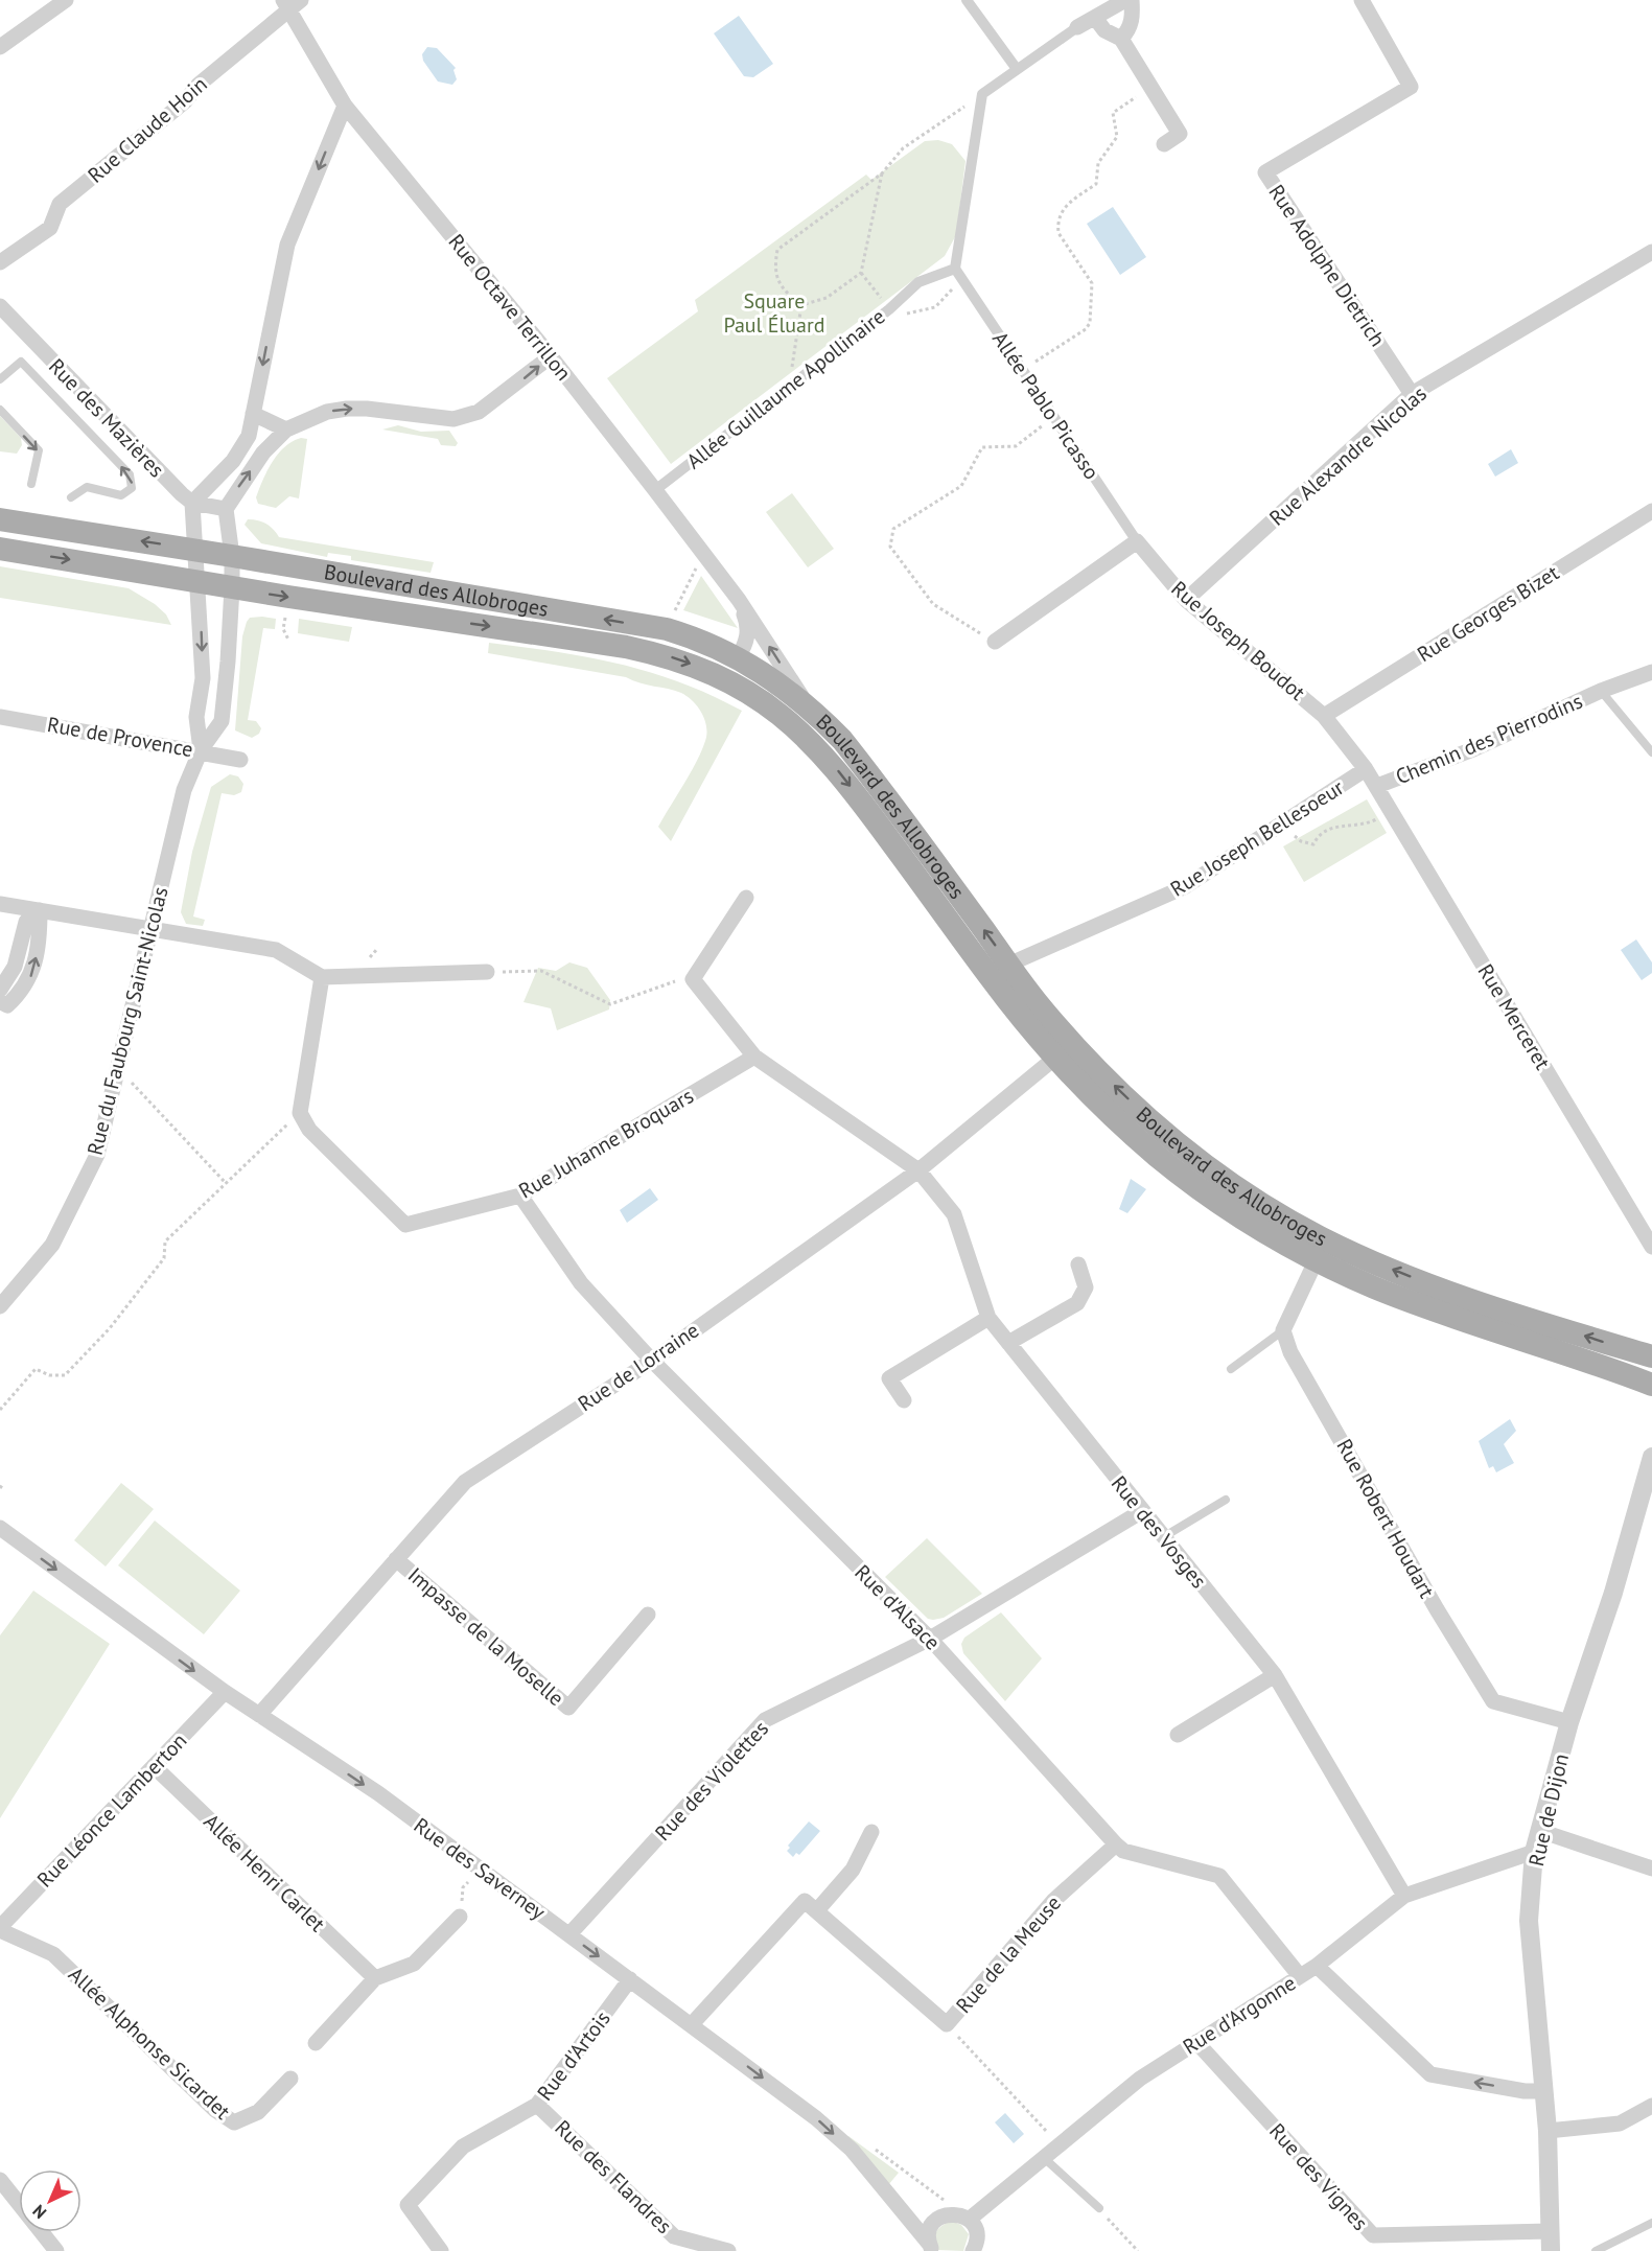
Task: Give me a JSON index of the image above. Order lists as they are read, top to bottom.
{
  "streets": {
    "main road": ["Boulevard des Allobroges"],
    "street": [
      "Rue Claude Hoin",
      "Rue Adolphe Dietrich",
      "Rue Octave Terrillon",
      "Allée Guillaume Apollinaire",
      "Allée Pablo Picasso",
      "Rue des Mazières",
      "Rue Alexandre Nicolas",
      "Rue Georges Bizet",
      "Rue Joseph Boudot",
      "Rue de Provence",
      "Chemin des Pierrodins",
      "Rue Joseph Bellesoeur",
      "Rue Merceret",
      "Rue du Faubourg Saint-Nicolas",
      "Rue Juhanne Broquars",
      "Rue de Lorraine",
      "Rue Robert Houdart",
      "Rue des Vosges",
      "Rue d'Alsace",
      "Impasse de la Moselle",
      "Rue des Violettes",
      "Rue Léonce Lamberton",
      "Rue de Dijon",
      "Rue des Saverney",
      "Allée Henri Carlet",
      "Rue de la Meuse",
      "Rue d'Argonne",
      "Allée Alphonse Sicardet",
      "Rue d'Artois",
      "Rue des Flandres",
      "Rue des Vignes"
    ]
  },
  "crossings": [
    ["Rue Claude Hoin", "Rue Octave Terrillon"],
    ["Rue Adolphe Dietrich", "Rue Alexandre Nicolas"],
    ["Rue Octave Terrillon", "Allée Guillaume Apollinaire"],
    ["Rue Octave Terrillon", "Boulevard des Allobroges"],
    ["Allée Guillaume Apollinaire", "Allée Pablo Picasso"],
    ["Allée Pablo Picasso", "Rue Joseph Boudot"],
    ["Rue des Mazières", "Rue du Faubourg Saint-Nicolas"],
    ["Rue Alexandre Nicolas", "Rue Joseph Boudot"],
    ["Boulevard des Allobroges", "Rue Joseph Bellesoeur"],
    ["Boulevard des Allobroges", "Rue du Faubourg Saint-Nicolas"],
    ["Boulevard des Allobroges", "Rue de Lorraine"],
    ["Rue Georges Bizet", "Rue Joseph Boudot"],
    ["Rue Joseph Boudot", "Chemin des Pierrodins"],
    ["Rue Joseph Boudot", "Rue Joseph Bellesoeur"],
    ["Rue Joseph Boudot", "Rue Merceret"],
    ["Rue de Provence", "Rue du Faubourg Saint-Nicolas"],
    ["Chemin des Pierrodins", "Rue Merceret"],
    ["Rue Juhanne Broquars", "Rue d'Alsace"],
    ["Rue de Lorraine", "Rue des Vosges"],
    ["Rue de Lorraine", "Rue d'Alsace"],
    ["Rue de Lorraine", "Impasse de la Moselle"],
    ["Rue de Lorraine", "Rue des Saverney"],
    ["Rue Robert Houdart", "Rue de Dijon"],
    ["Rue des Vosges", "Rue des Violettes"],
    ["Rue des Vosges", "Rue d'Argonne"],
    ["Rue d'Alsace", "Rue des Violettes"],
    ["Rue d'Alsace", "Rue de la Meuse"],
    ["Rue d'Alsace", "Rue d'Argonne"],
    ["Rue des Violettes", "Rue des Saverney"],
    ["Rue Léonce Lamberton", "Rue des Saverney"],
    ["Rue Léonce Lamberton", "Allée Henri Carlet"],
    ["Rue Léonce Lamberton", "Allée Alphonse Sicardet"],
    ["Rue de Dijon", "Rue d'Argonne"],
    ["Rue de Dijon", "Rue des Vignes"],
    ["Rue des Saverney", "Rue d'Artois"],
    ["Rue d'Argonne", "Rue des Vignes"],
    ["Rue d'Artois", "Rue des Flandres"]
  ],
  "one_way": ["Rue des Saverney"],
  "parks": ["Square Paul Éluard"],
  "north": "bottom left"
}
